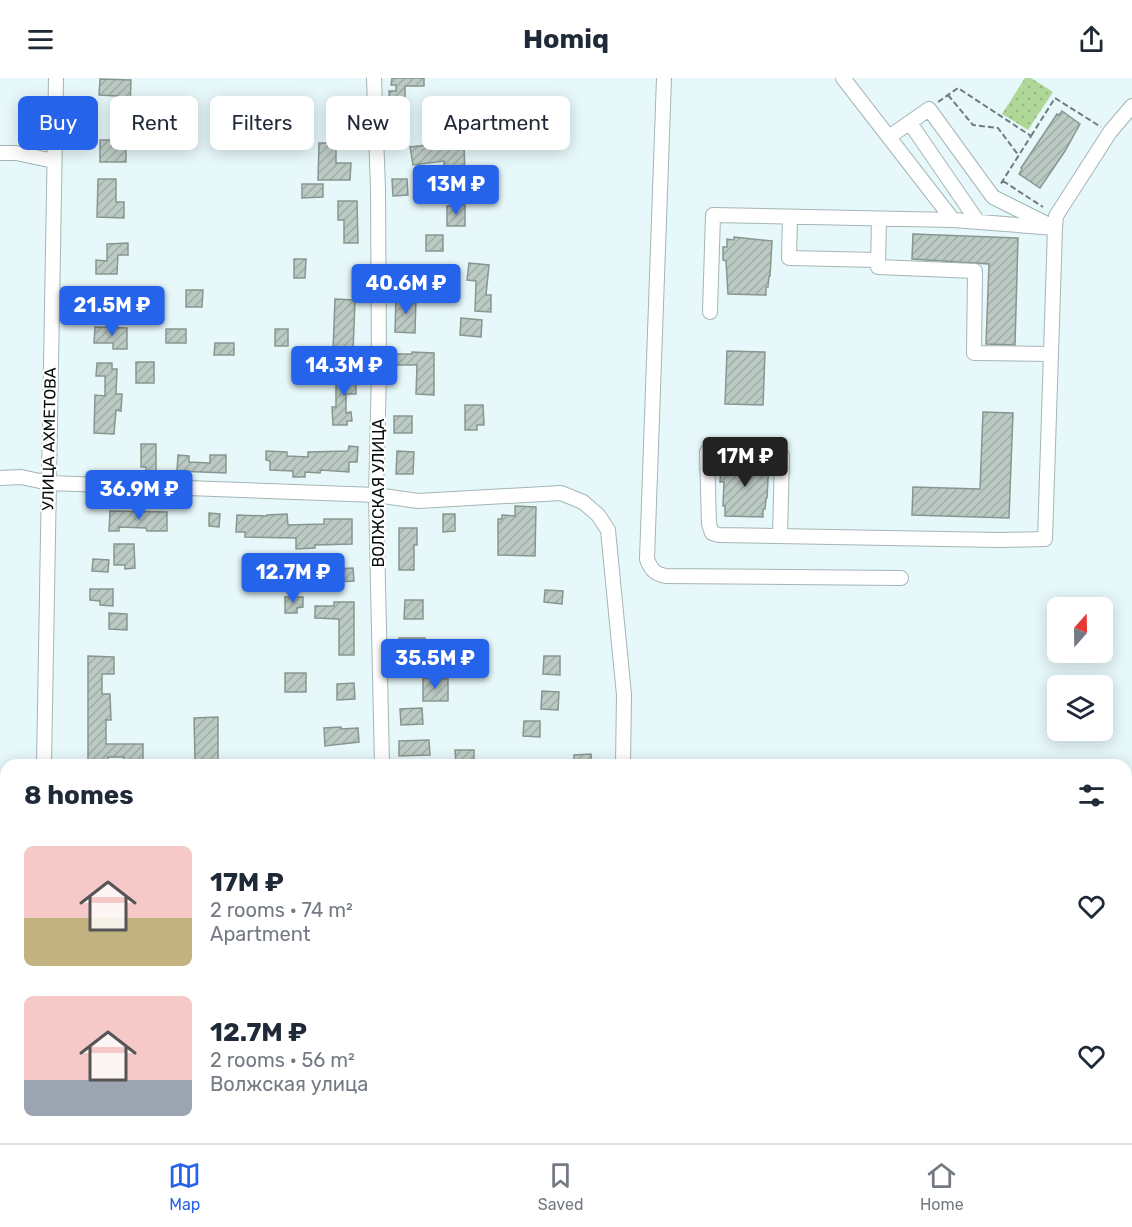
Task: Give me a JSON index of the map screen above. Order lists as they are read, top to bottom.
{
  "streets": {
    "street": ["УЛИЦА АХМЕТОВА", "ВОЛЖСКАЯ УЛИЦА"]
  },
  "north": "top",
  "page": {
    "header": "Homiq",
    "chip": [
      "Buy",
      "Rent",
      "Filters",
      "New",
      "Apartment"
    ],
    "price": [
      "13M ₽",
      "40.6M ₽",
      "21.5M ₽",
      "14.3M ₽",
      "17M ₽",
      "36.9M ₽",
      "12.7M ₽",
      "35.5M ₽"
    ],
    "heading": "8 homes",
    "list": [
      {
        "name": "17M ₽",
        "note": "2 rooms · 74 m² · Apartment"
      },
      {
        "name": "12.7M ₽",
        "note": "2 rooms · 56 m² · Волжская улица"
      }
    ],
    "tabs": ["Map", "Saved", "Home"]
  }
}
